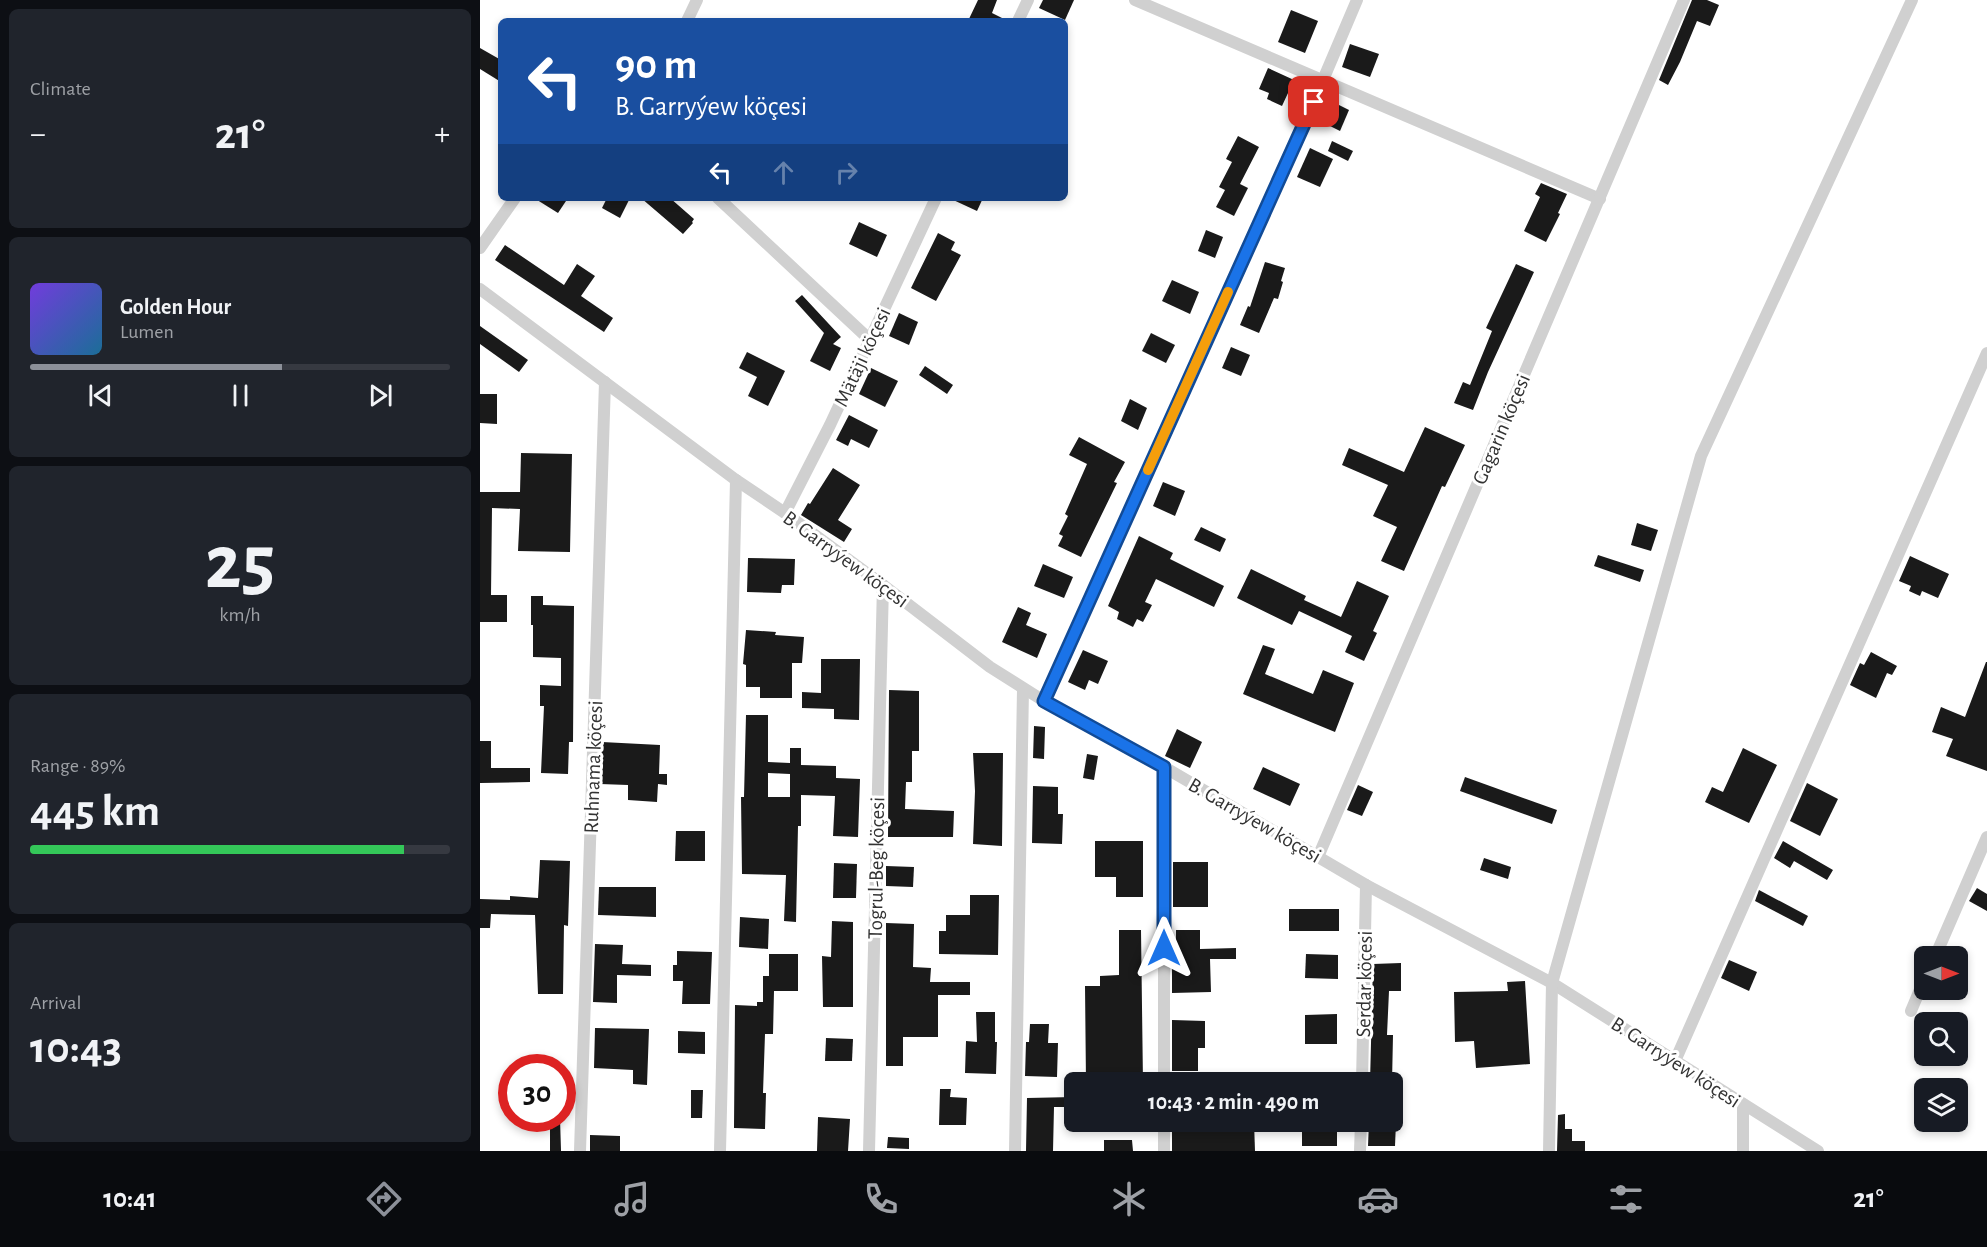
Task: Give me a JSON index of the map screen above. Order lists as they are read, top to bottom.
{
  "streets": {
    "street": [
      "Mätäji köçesi",
      "Gagarin köçesi",
      "B. Garryýew köçesi",
      "Ruhnama köçesi",
      "Togrul-Beg köçesi",
      "Serdar köçesi"
    ]
  },
  "crossings": [
    ["Mätäji köçesi", "B. Garryýew köçesi"],
    ["Gagarin köçesi", "B. Garryýew köçesi"],
    ["B. Garryýew köçesi", "Ruhnama köçesi"],
    ["B. Garryýew köçesi", "Togrul-Beg köçesi"],
    ["B. Garryýew köçesi", "Serdar köçesi"]
  ],
  "north": "right",
  "page": {
    "tile": [
      "Climate",
      ["25", "km/h"],
      ["Range · 89%", "445 km"],
      ["Arrival", "10:43"]
    ],
    "turn": ["90 m", "B. Garryýew köçesi"],
    "heat": ["−", "21°", "+"],
    "song": ["Golden Hour", "Lumen"],
    "limit": "30",
    "trip": "10:43 · 2 min · 490 m",
    "tabs": ["10:41", "21°"]
  }
}
